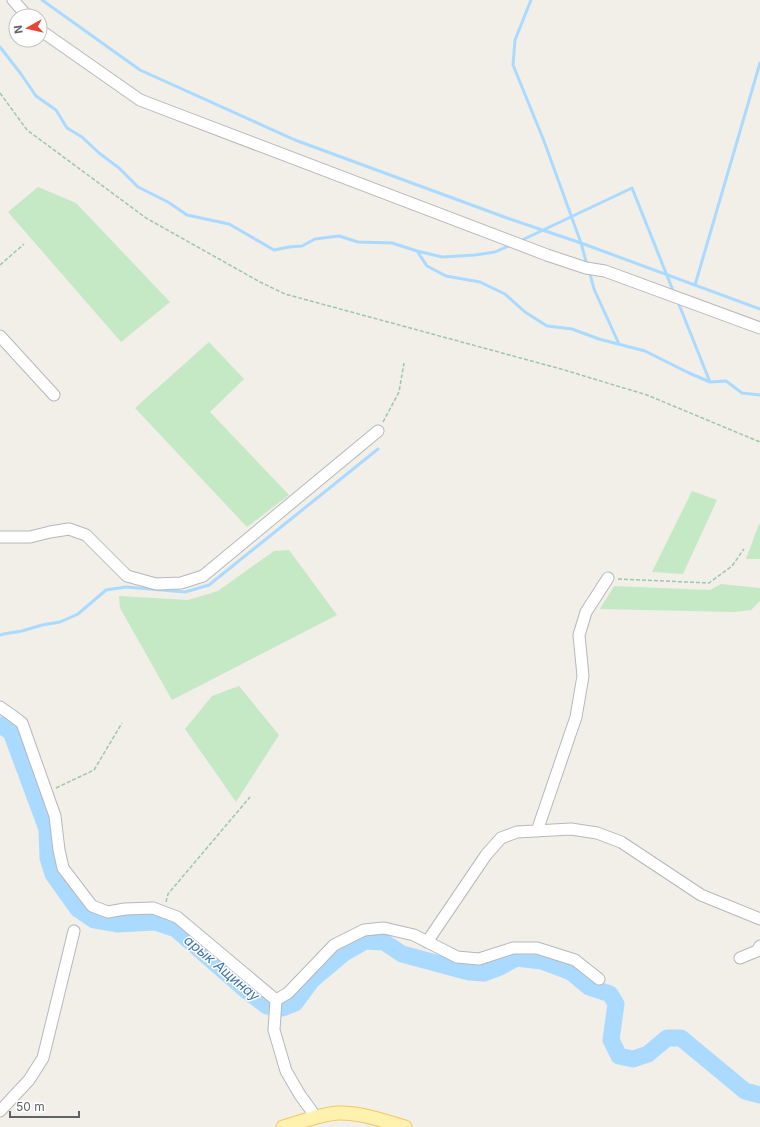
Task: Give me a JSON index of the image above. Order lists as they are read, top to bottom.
{
  "water": ["арык Ащинау"],
  "scale_bar": "50 m",
  "north": "left"
}
